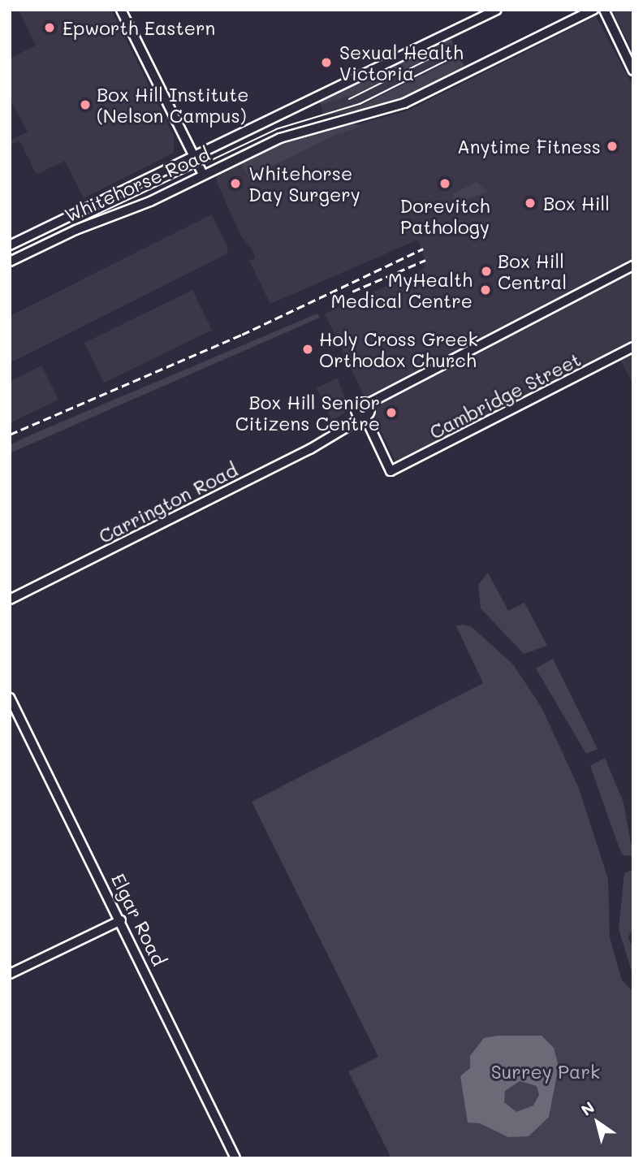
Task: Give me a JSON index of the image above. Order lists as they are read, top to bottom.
{
  "streets": {
    "main road": ["Whitehorse Road", "Elgar Road"],
    "street": ["Cambridge Street", "Carrington Road"]
  },
  "crossings": [
    ["Cambridge Street", "Carrington Road"]
  ],
  "parks": ["Surrey Park"],
  "places": [
    "Epworth Eastern",
    "Sexual Health Victoria",
    "Box Hill Institute (Nelson Campus)",
    "Anytime Fitness",
    "Whitehorse Day Surgery",
    "Dorevitch Pathology",
    "Box Hill",
    "Box Hill Central",
    "MyHealth Medical Centre",
    "Holy Cross Greek Orthodox Church",
    "Box Hill Senior Citizens Centre"
  ],
  "north": "top left"
}
